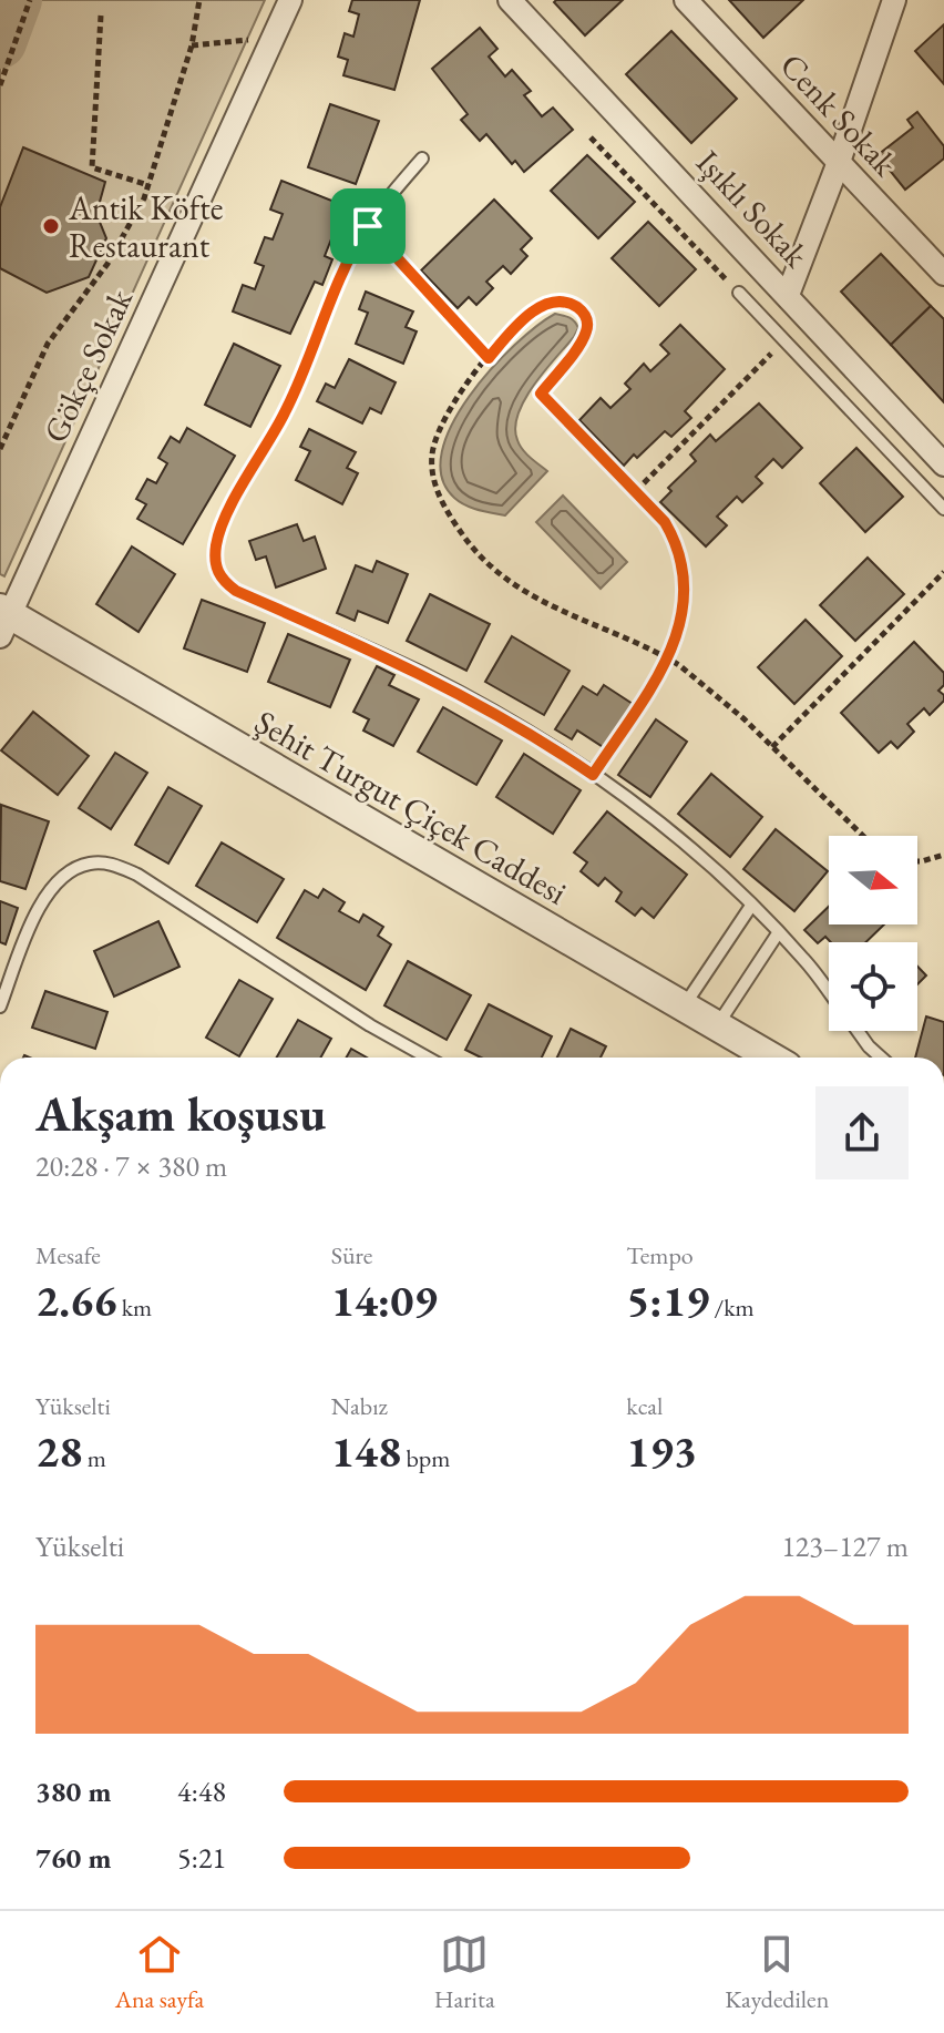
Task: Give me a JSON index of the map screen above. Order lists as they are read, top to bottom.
{
  "streets": {
    "street": [
      "Cenk Sokak",
      "Işıklı Sokak",
      "Gökçe Sokak",
      "Şehit Turgut Çiçek Caddesi"
    ]
  },
  "crossings": [
    ["Gökçe Sokak", "Şehit Turgut Çiçek Caddesi"]
  ],
  "places": ["Antik Köfte Restaurant"],
  "north": "right",
  "page": {
    "heading": ["Akşam koşusu", "20:28 · 7 × 380 m"],
    "stats": [
      ["Mesafe", "2.66 km"],
      ["Süre", "14:09"],
      ["Tempo", "5:19 /km"],
      ["Yükselti", "28 m"],
      ["Nabız", "148 bpm"],
      ["kcal", "193"]
    ],
    "chart": ["Yükselti", "123–127 m"],
    "list": [
      {
        "name": "380 m",
        "note": "4:48"
      },
      {
        "name": "760 m",
        "note": "5:21"
      }
    ],
    "tabs": ["Ana sayfa", "Harita", "Kaydedilen"]
  }
}
